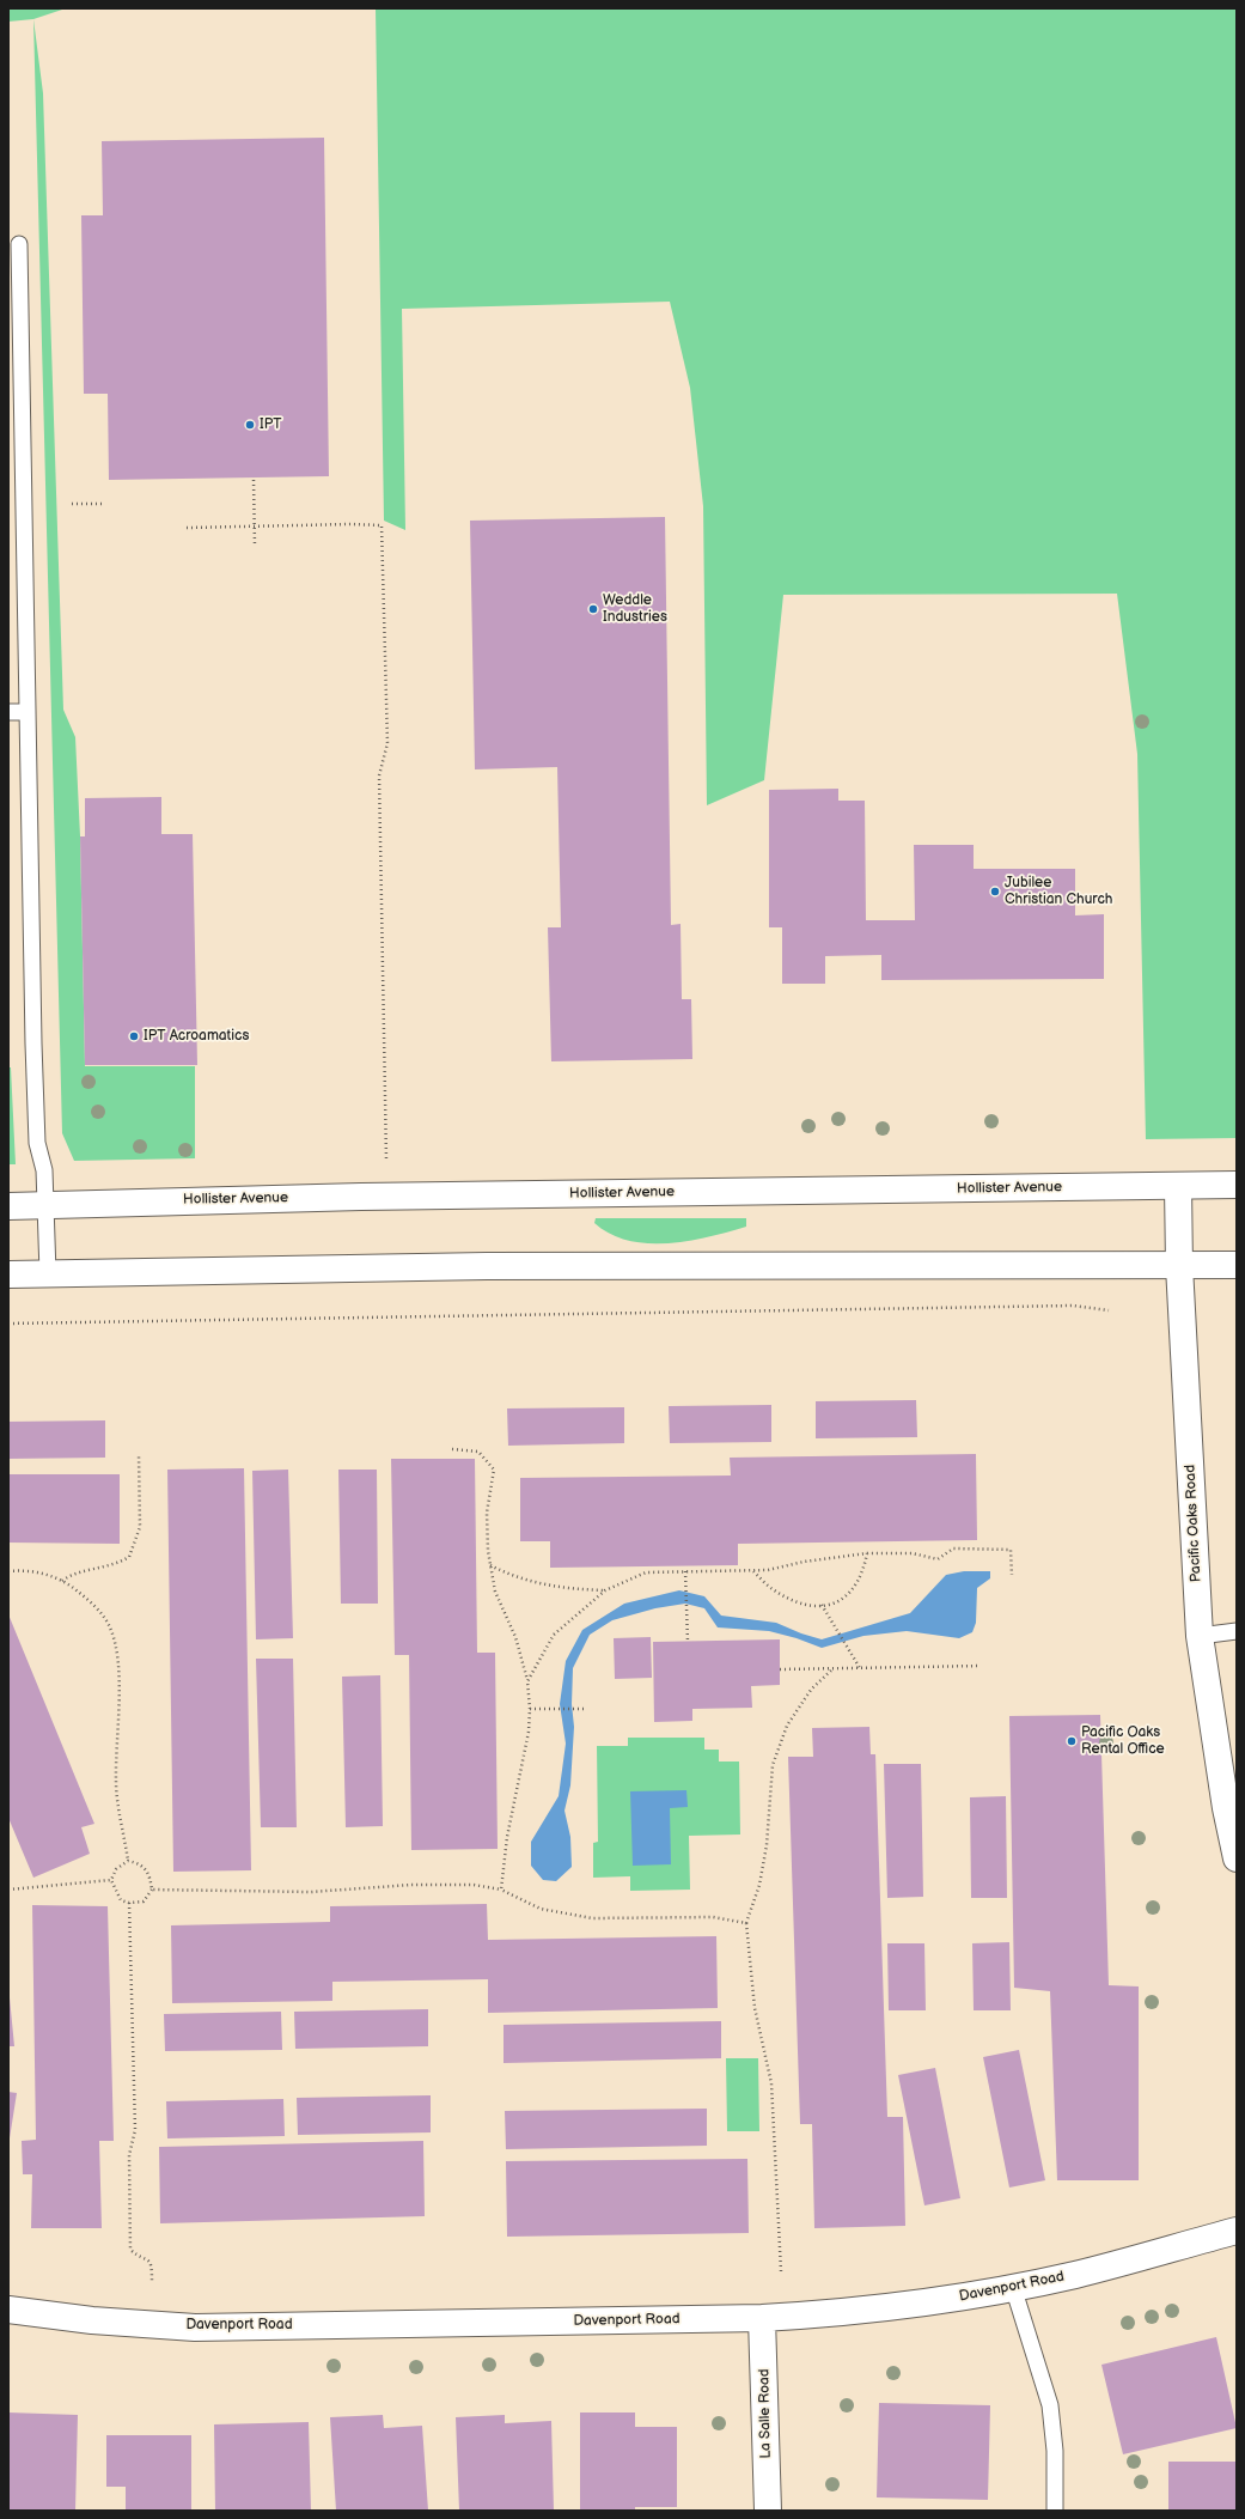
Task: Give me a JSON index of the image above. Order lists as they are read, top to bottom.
{
  "streets": {
    "main road": [
      "Hollister Avenue",
      "Pacific Oaks Road",
      "Davenport Road",
      "La Salle Road"
    ]
  },
  "crossings": [
    ["Hollister Avenue", "Pacific Oaks Road"],
    ["Davenport Road", "La Salle Road"]
  ],
  "places": [
    "IPT",
    "Weddle Industries",
    "Jubilee Christian Church",
    "IPT Acroamatics",
    "Pacific Oaks Rental Office"
  ]
}
